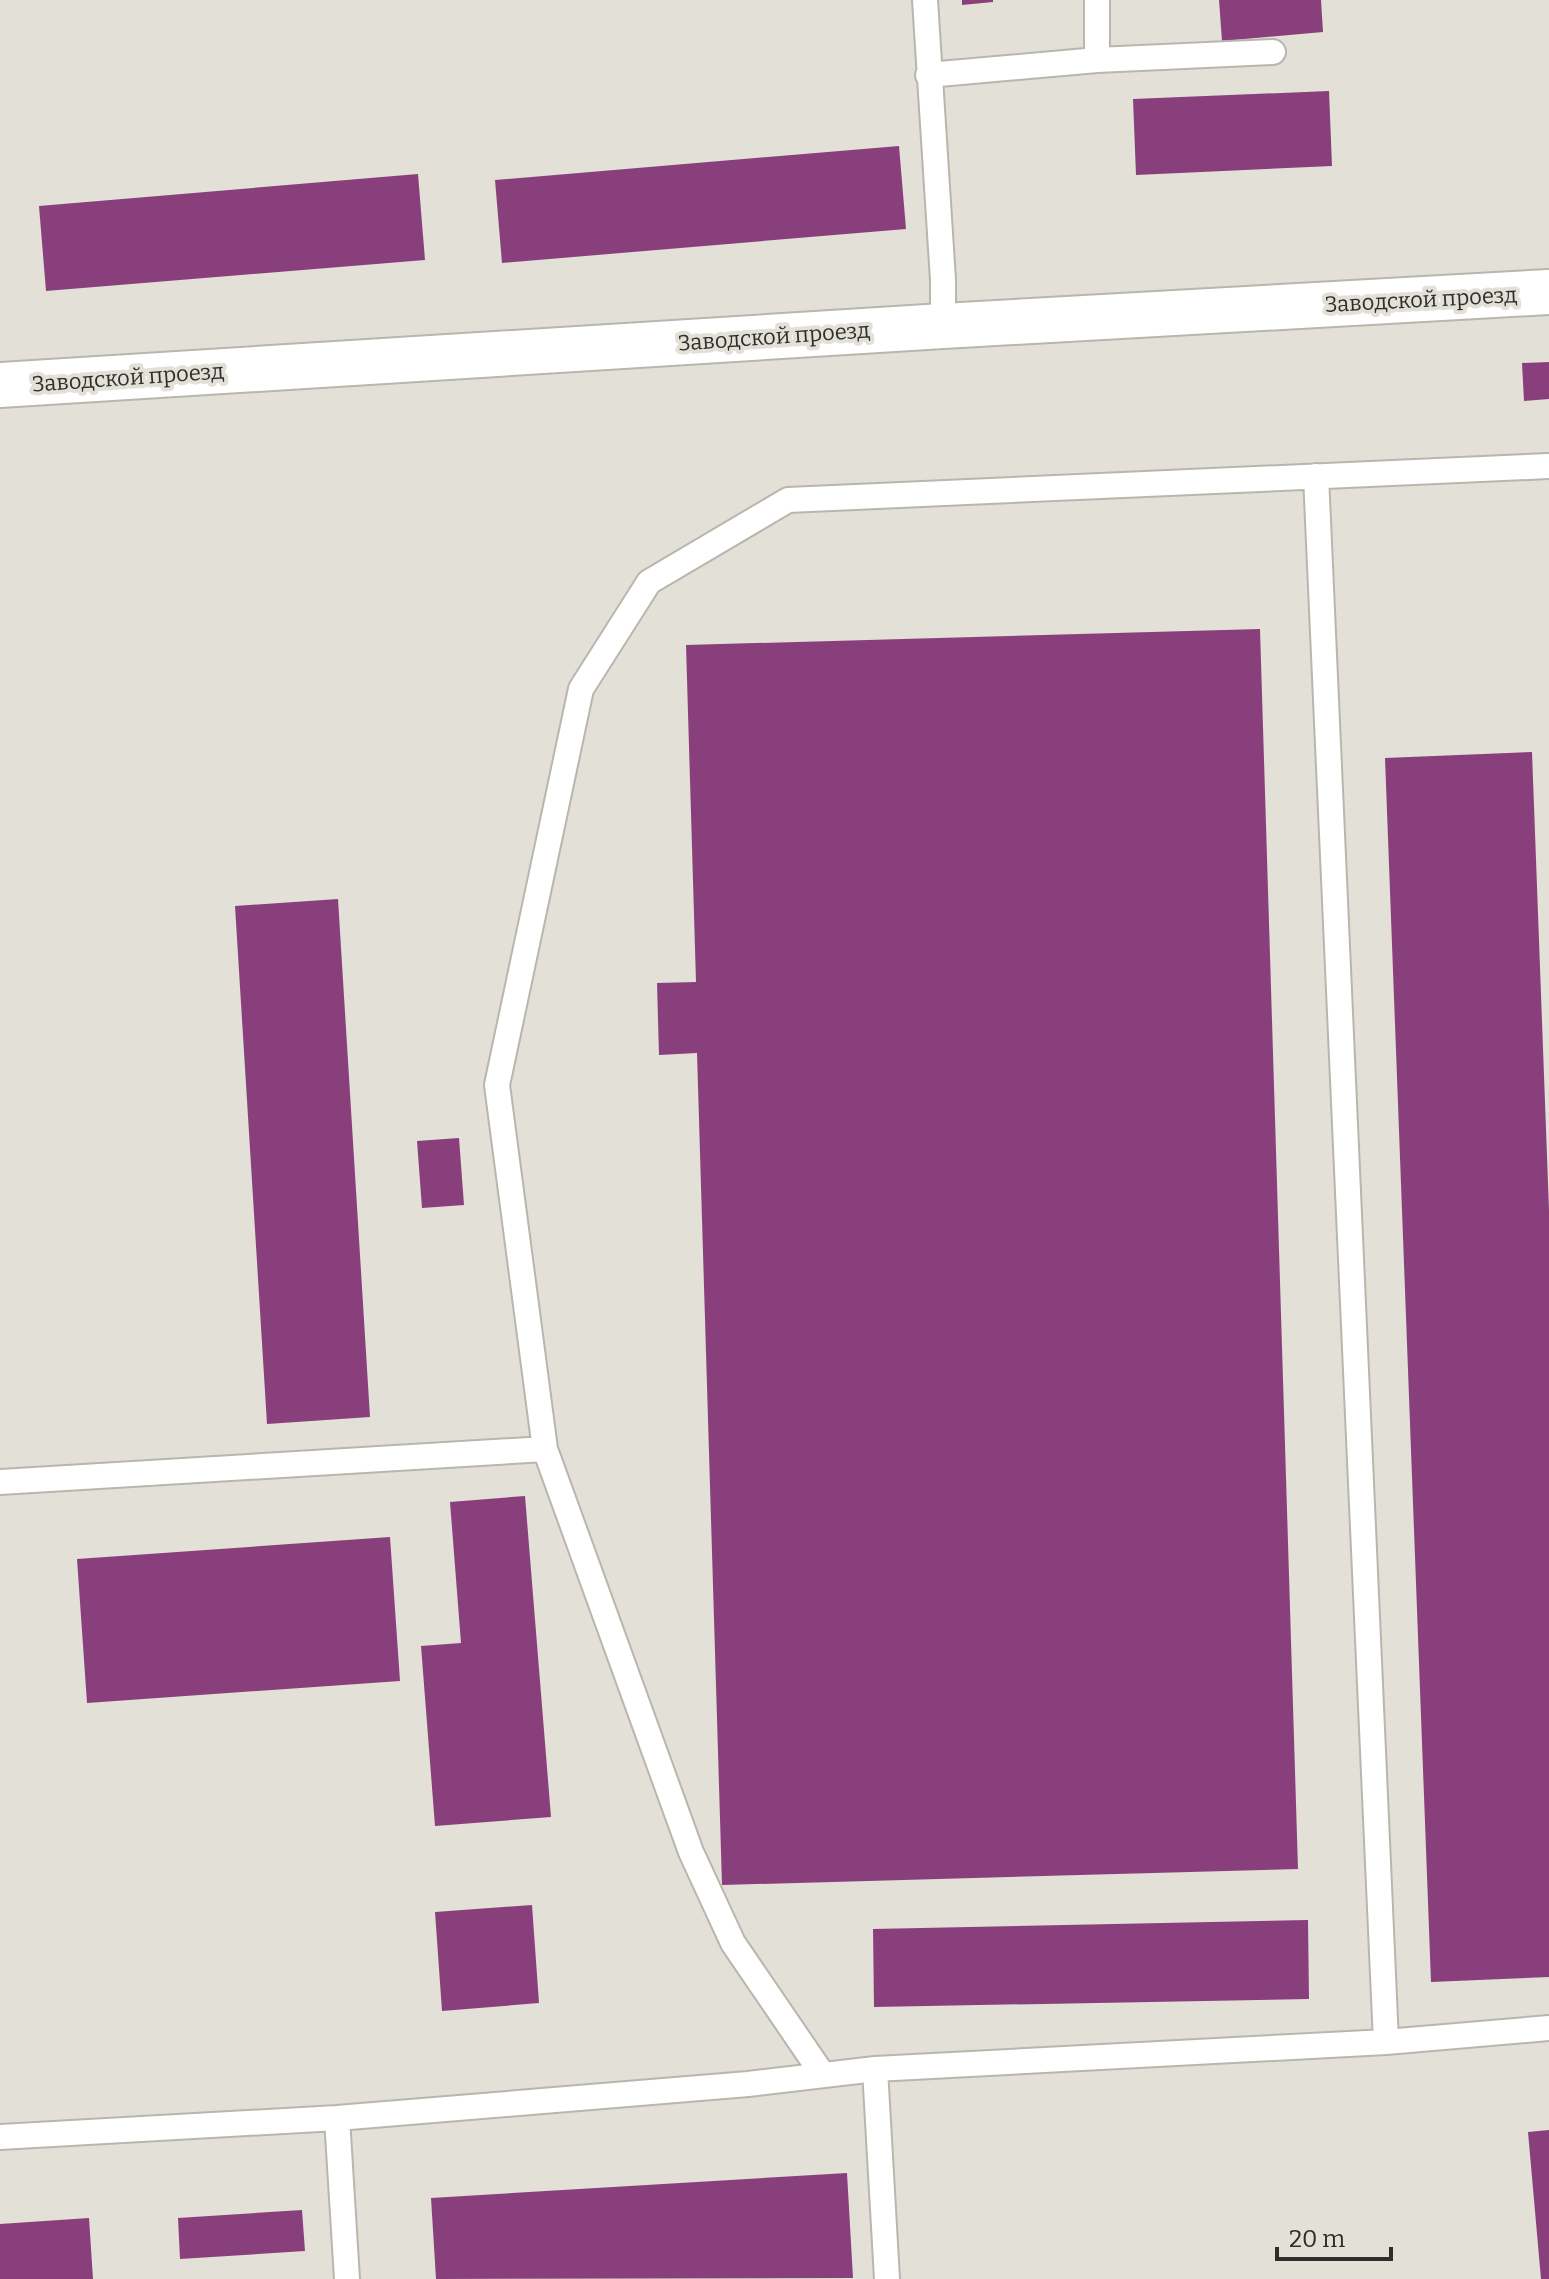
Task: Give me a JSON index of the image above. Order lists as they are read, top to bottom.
{
  "streets": {
    "street": ["Заводской проезд"]
  },
  "scale_bar": "20 m"
}
